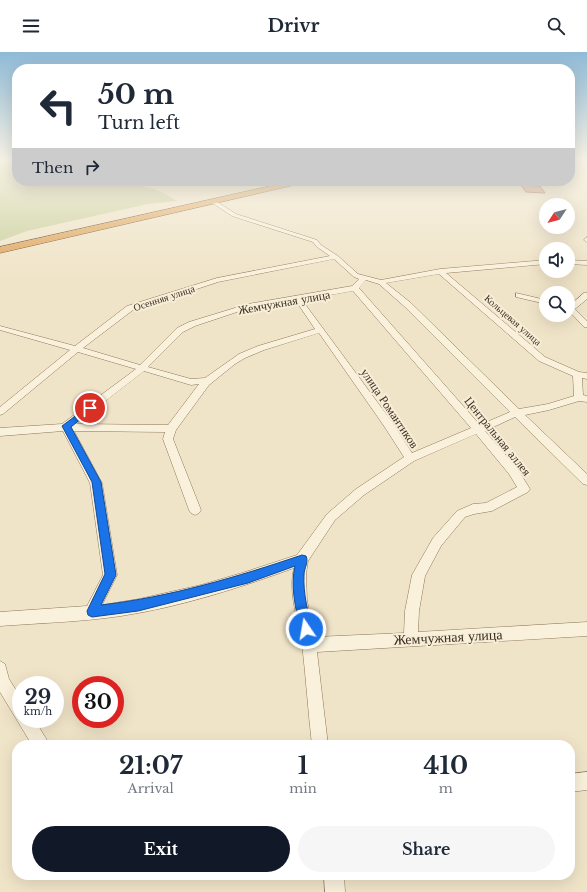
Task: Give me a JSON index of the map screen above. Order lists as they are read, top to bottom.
{
  "streets": {
    "street": [
      "Осенняя улица",
      "Жемчужная улица",
      "Кольцевая улица",
      "улица Романтиков",
      "Центральная аллея"
    ]
  },
  "crossings": [
    ["Жемчужная улица", "улица Романтиков"],
    ["Жемчужная улица", "Центральная аллея"]
  ],
  "north": "bottom left",
  "page": {
    "header": "Drivr",
    "turn": ["50 m", "Turn left"],
    "then": "Then",
    "speed": "29 km/h",
    "limit": "30",
    "eta": [
      "21:07",
      "Arrival",
      "1",
      "min",
      "410",
      "m"
    ],
    "buttons": ["Exit", "Share"]
  }
}
